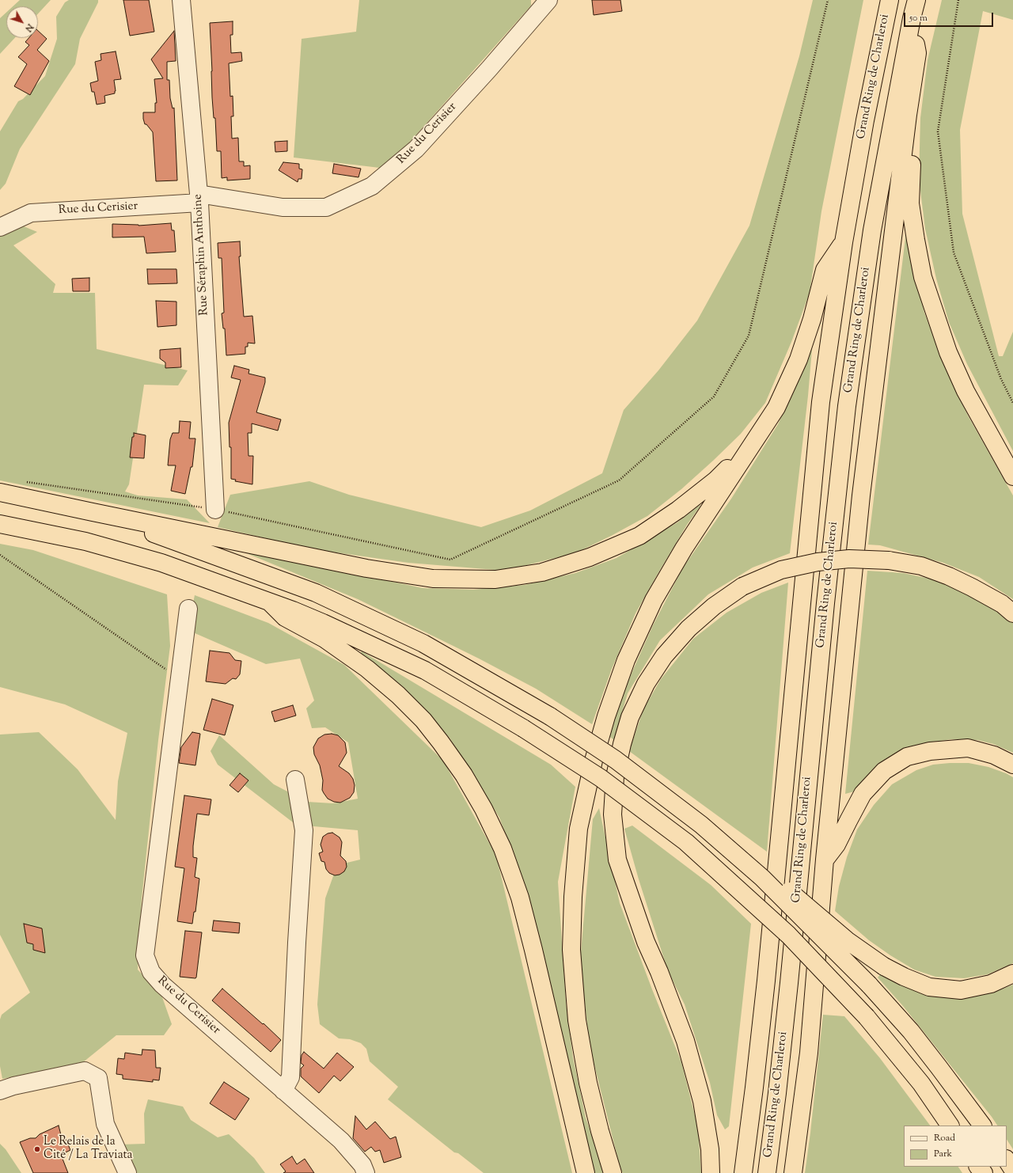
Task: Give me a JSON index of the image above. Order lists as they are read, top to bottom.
{
  "streets": {
    "highway": ["Grand Ring de Charleroi"],
    "street": ["Rue du Cerisier", "Rue Séraphin Anthoine"]
  },
  "crossings": [
    ["Rue du Cerisier", "Rue Séraphin Anthoine"]
  ],
  "places": ["Le Relais de la Cité / La Traviata"],
  "legend": ["Road", "Park"],
  "scale_bar": "50 m",
  "north": "bottom right"
}
